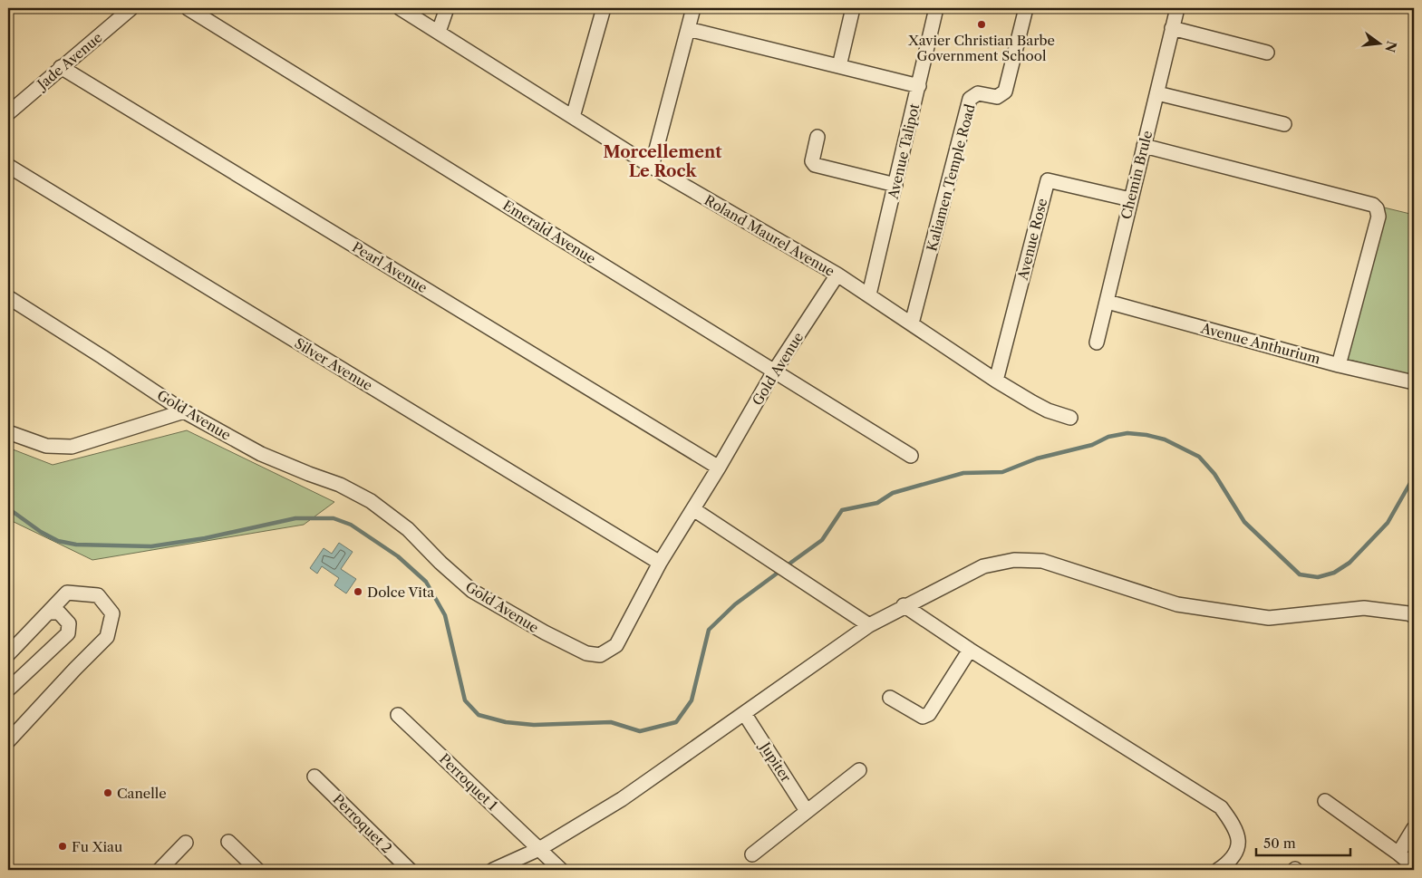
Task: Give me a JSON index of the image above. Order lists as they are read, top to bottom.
{
  "streets": {
    "street": [
      "Jade Avenue",
      "Avenue Talipot",
      "Chemin Brule",
      "Kaliamen Temple Road",
      "Emerald Avenue",
      "Roland Maurel Avenue",
      "Avenue Rose",
      "Pearl Avenue",
      "Avenue Anthurium",
      "Silver Avenue",
      "Gold Avenue",
      "Jupiter",
      "Perroquet 1",
      "Perroquet 2"
    ]
  },
  "crossings": [
    ["Jade Avenue", "Pearl Avenue"],
    ["Avenue Talipot", "Roland Maurel Avenue"],
    ["Chemin Brule", "Avenue Rose"],
    ["Chemin Brule", "Avenue Anthurium"],
    ["Kaliamen Temple Road", "Roland Maurel Avenue"],
    ["Emerald Avenue", "Gold Avenue"],
    ["Roland Maurel Avenue", "Avenue Rose"],
    ["Roland Maurel Avenue", "Gold Avenue"],
    ["Pearl Avenue", "Gold Avenue"],
    ["Silver Avenue", "Gold Avenue"]
  ],
  "districts": ["Morcellement Le Rock"],
  "places": [
    "Xavier Christian Barbe Government School",
    "Dolce Vita",
    "Canelle",
    "Fu Xiau"
  ],
  "scale_bar": "50 m",
  "north": "right"
}
